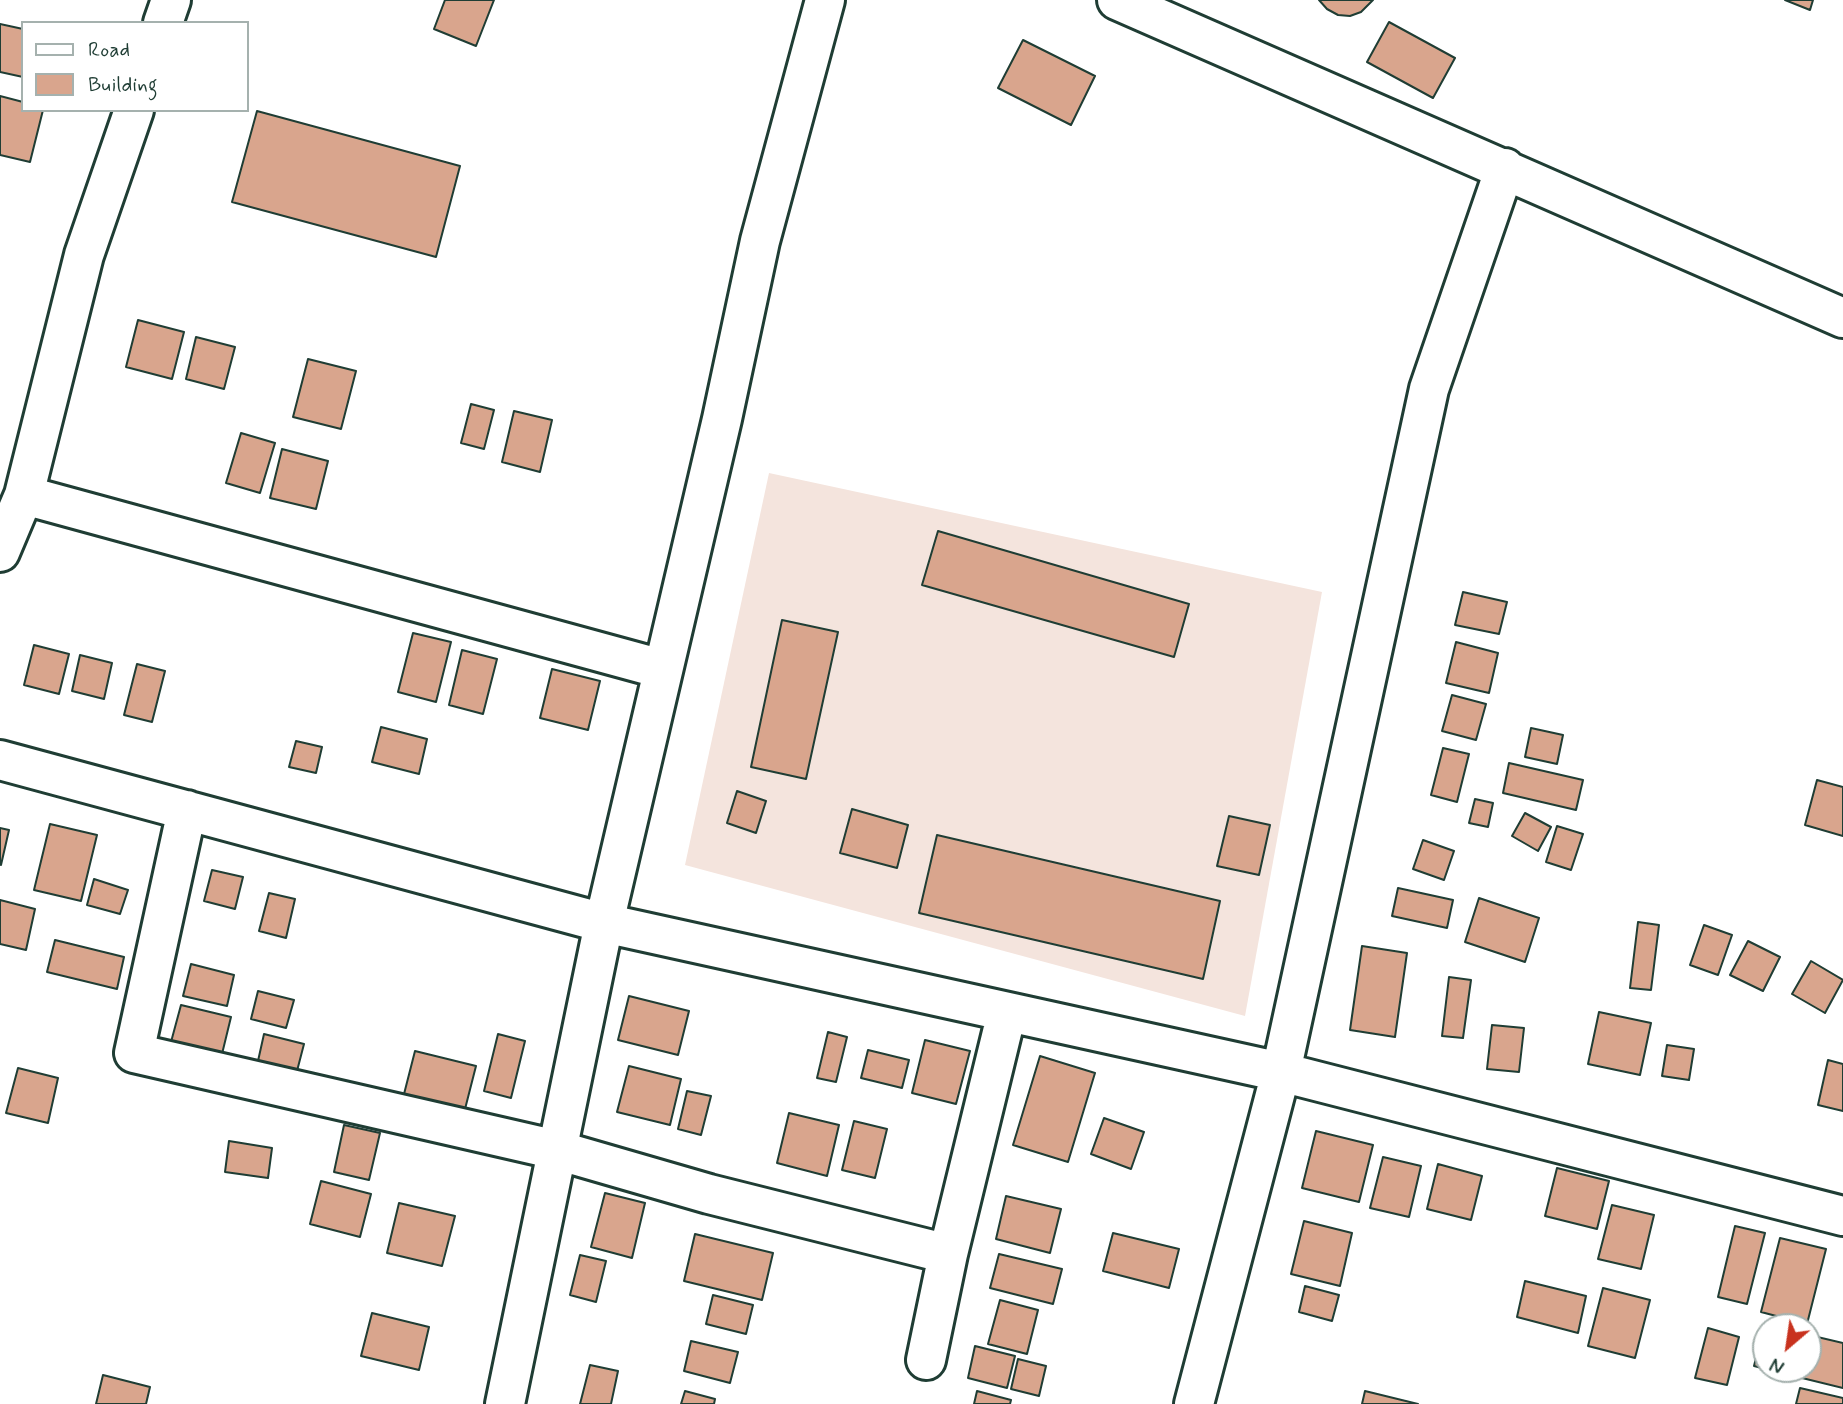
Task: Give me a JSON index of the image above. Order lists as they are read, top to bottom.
{
  "legend": ["Road", "Building"],
  "north": "bottom left"
}
